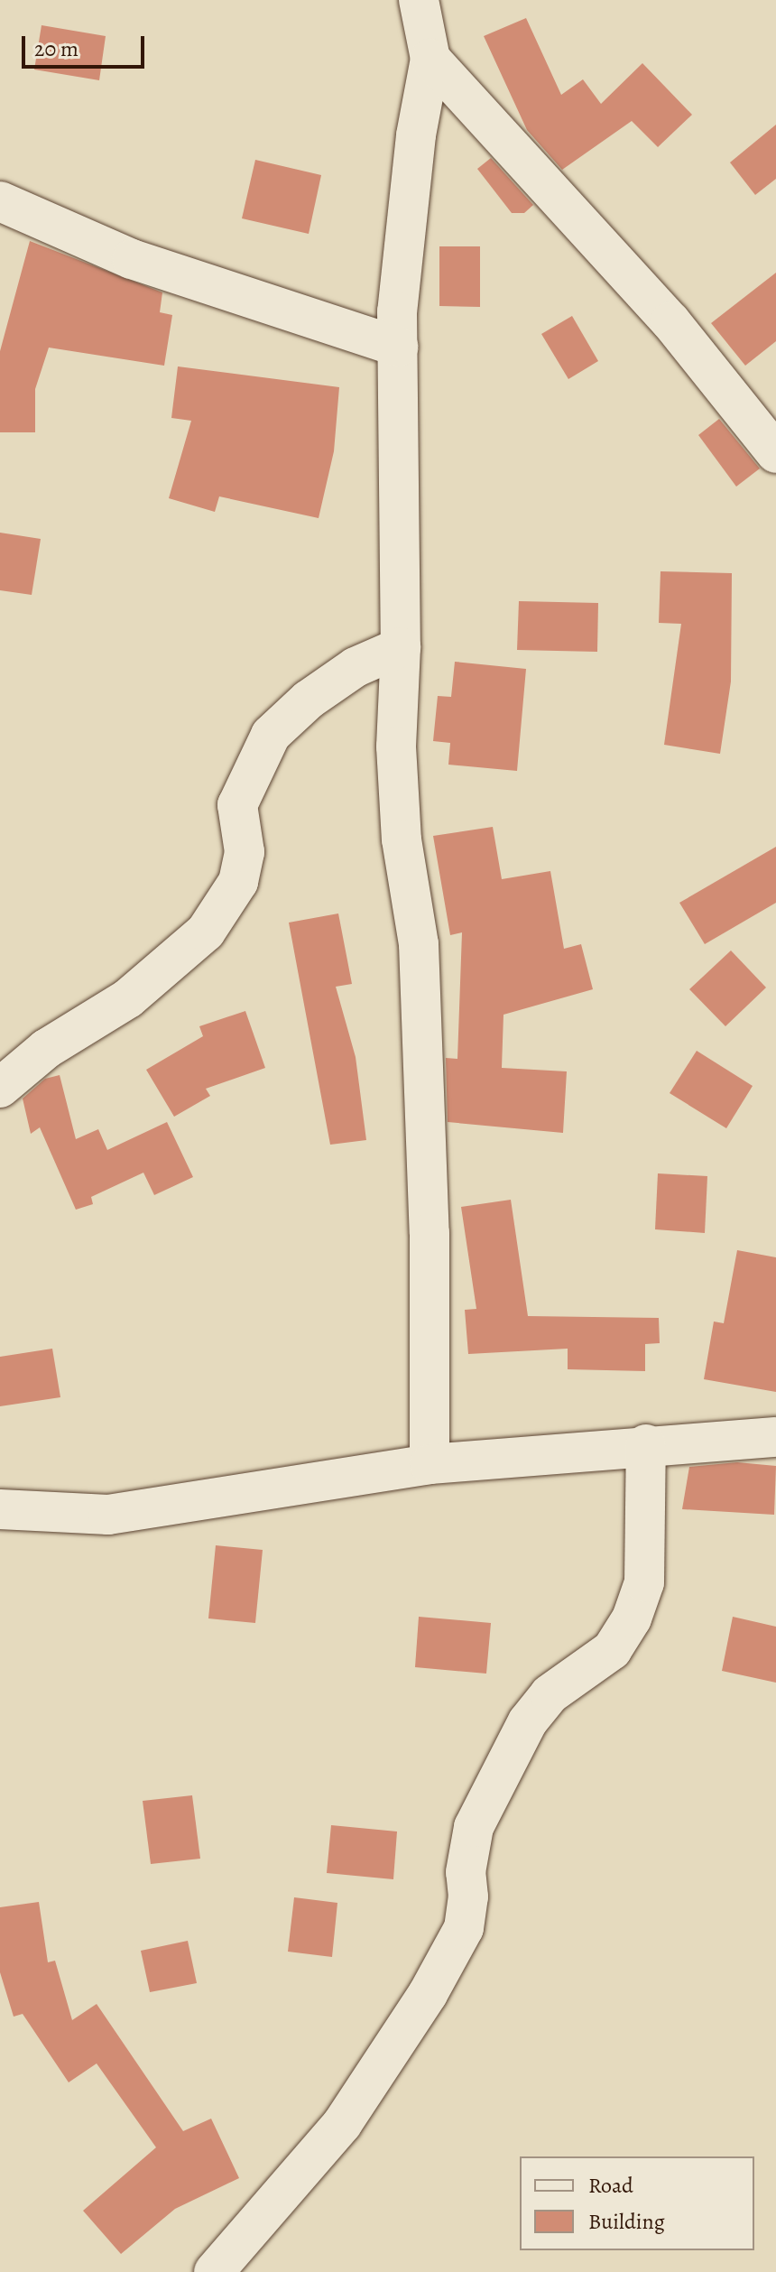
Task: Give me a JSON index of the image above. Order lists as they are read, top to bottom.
{
  "legend": ["Road", "Building"],
  "scale_bar": "20 m"
}
